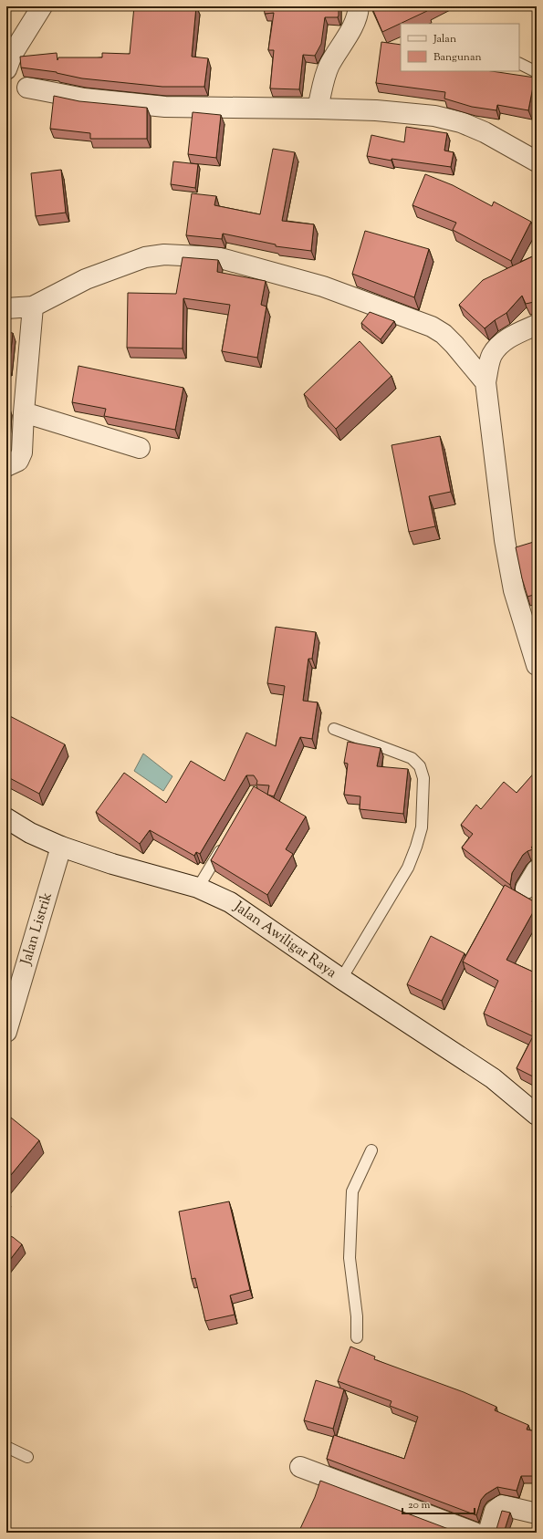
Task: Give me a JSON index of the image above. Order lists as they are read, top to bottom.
{
  "streets": {
    "street": ["Jalan Listrik", "Jalan Awiligar Raya"]
  },
  "crossings": [
    ["Jalan Listrik", "Jalan Awiligar Raya"]
  ],
  "legend": ["Jalan", "Bangunan"],
  "scale_bar": "20 m"
}
